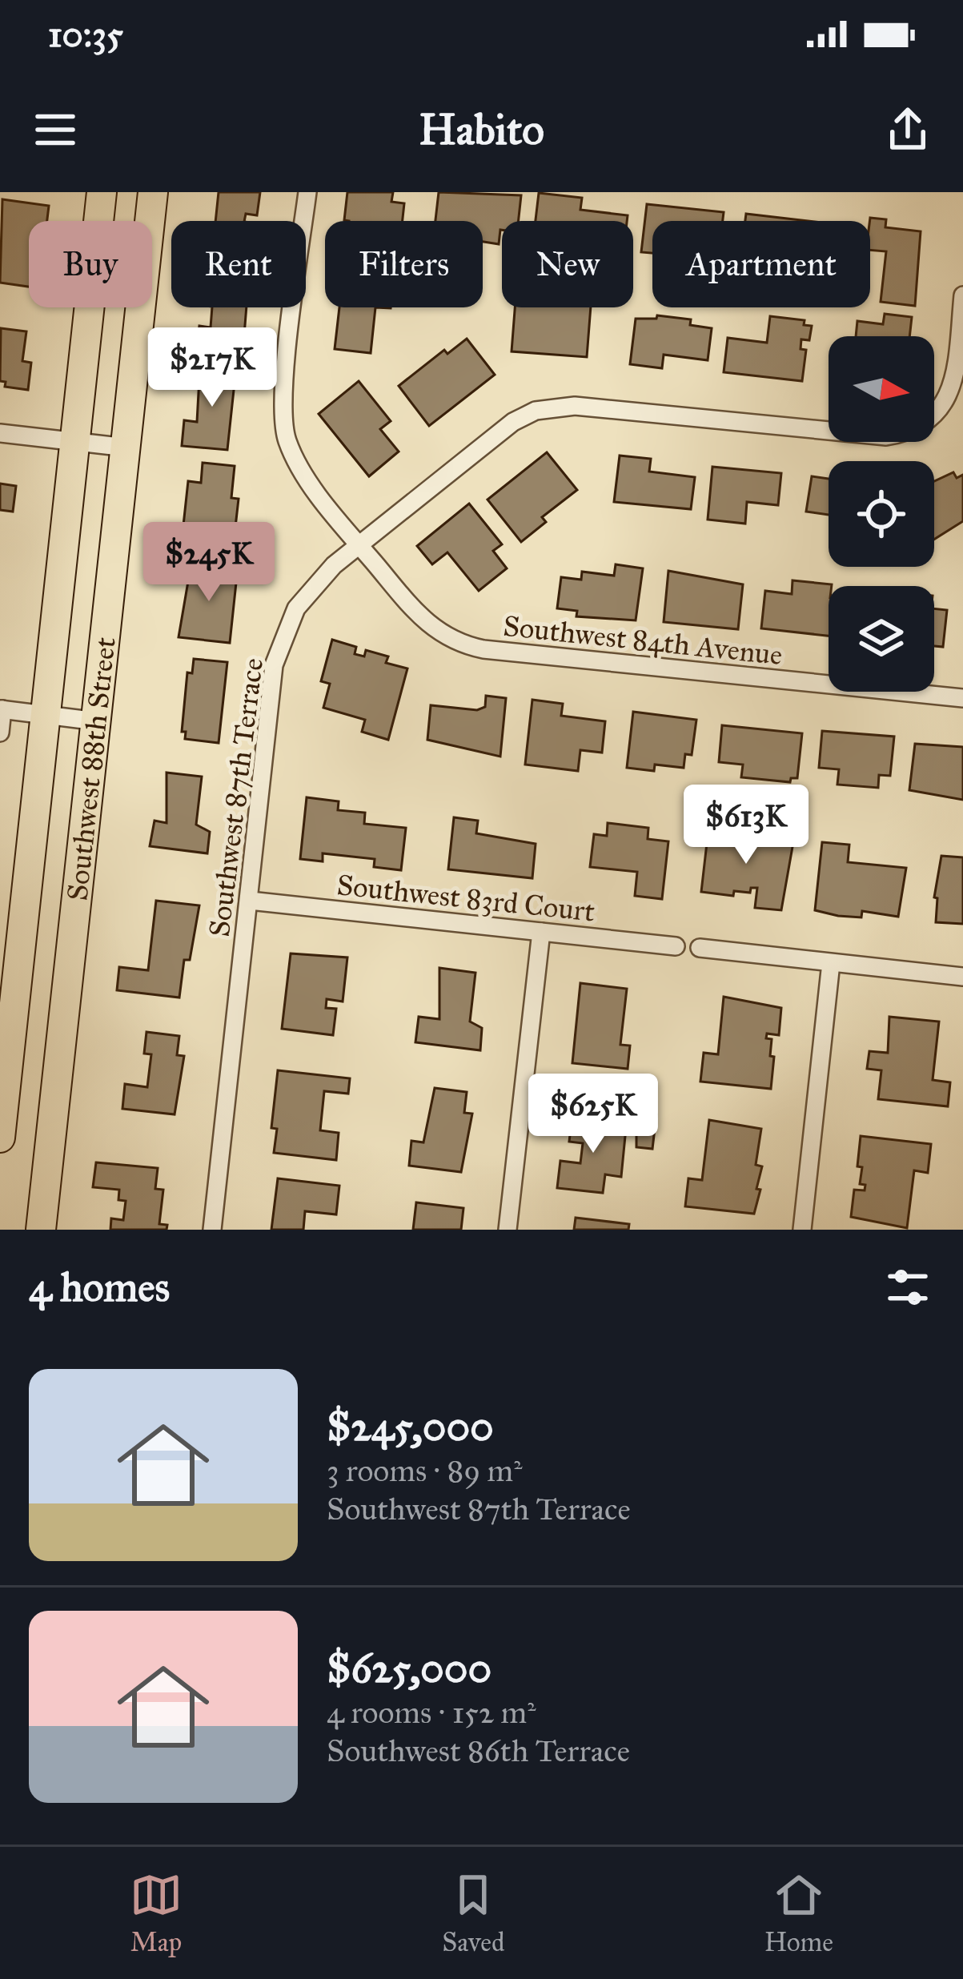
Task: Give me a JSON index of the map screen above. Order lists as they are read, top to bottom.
{
  "streets": {
    "main road": ["Southwest 88th Street"],
    "street": ["Southwest 84th Avenue", "Southwest 87th Terrace", "Southwest 83rd Court"]
  },
  "crossings": [
    ["Southwest 84th Avenue", "Southwest 87th Terrace"],
    ["Southwest 87th Terrace", "Southwest 83rd Court"]
  ],
  "north": "right",
  "page": {
    "status": "10:35",
    "header": "Habito",
    "chip": [
      "Buy",
      "Rent",
      "Filters",
      "New",
      "Apartment"
    ],
    "price": [
      "$217K",
      "$245K",
      "$613K",
      "$625K"
    ],
    "heading": "4 homes",
    "list": [
      {
        "name": "$245,000",
        "note": "3 rooms · 89 m² · Southwest 87th Terrace"
      },
      {
        "name": "$625,000",
        "note": "4 rooms · 152 m² · Southwest 86th Terrace"
      }
    ],
    "tabs": ["Map", "Saved", "Home"]
  }
}
